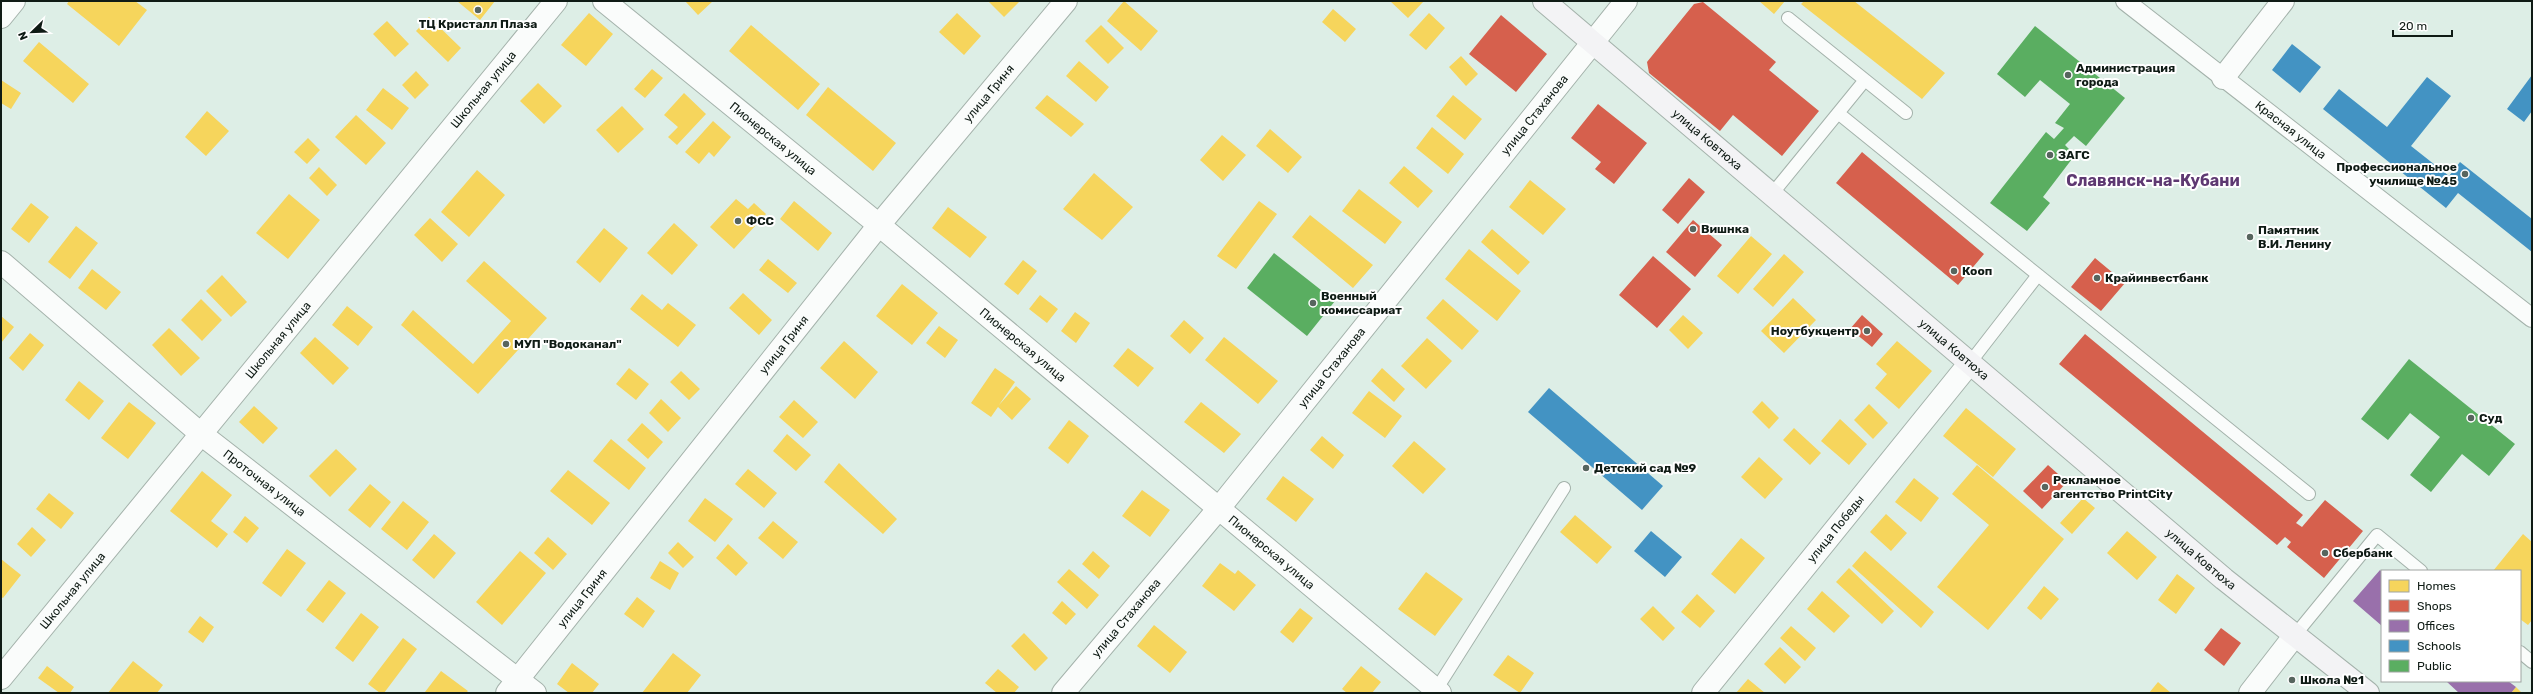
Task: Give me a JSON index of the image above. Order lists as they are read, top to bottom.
{
  "streets": {
    "main road": ["улица Ковтюха"],
    "street": [
      "Школьная улица",
      "улица Гриня",
      "улица Стаханова",
      "Красная улица",
      "Пионерская улица",
      "Проточная улица",
      "улица Победы"
    ]
  },
  "crossings": [
    ["Школьная улица", "Проточная улица"],
    ["улица Гриня", "Пионерская улица"],
    ["улица Гриня", "Проточная улица"],
    ["улица Стаханова", "Пионерская улица"],
    ["улица Стаханова", "улица Ковтюха"],
    ["улица Ковтюха", "улица Победы"]
  ],
  "districts": ["Славянск-на-Кубани"],
  "places": [
    "ТЦ Кристалл Плаза",
    "Администрация города",
    "ЗАГС",
    "Профессиональное училище №45",
    "ФСС",
    "Вишнка",
    "Памятник В.И. Ленину",
    "Кооп",
    "Крайинвестбанк",
    "Военный комиссариат",
    "Ноутбукцентр",
    "МУП \"Водоканал\"",
    "Суд",
    "Детский сад №9",
    "Рекламное агентство PrintCity",
    "Сбербанк",
    "Школа №1"
  ],
  "legend": [
    "Homes",
    "Shops",
    "Offices",
    "Schools",
    "Public"
  ],
  "scale_bar": "20 m",
  "north": "bottom left"
}
